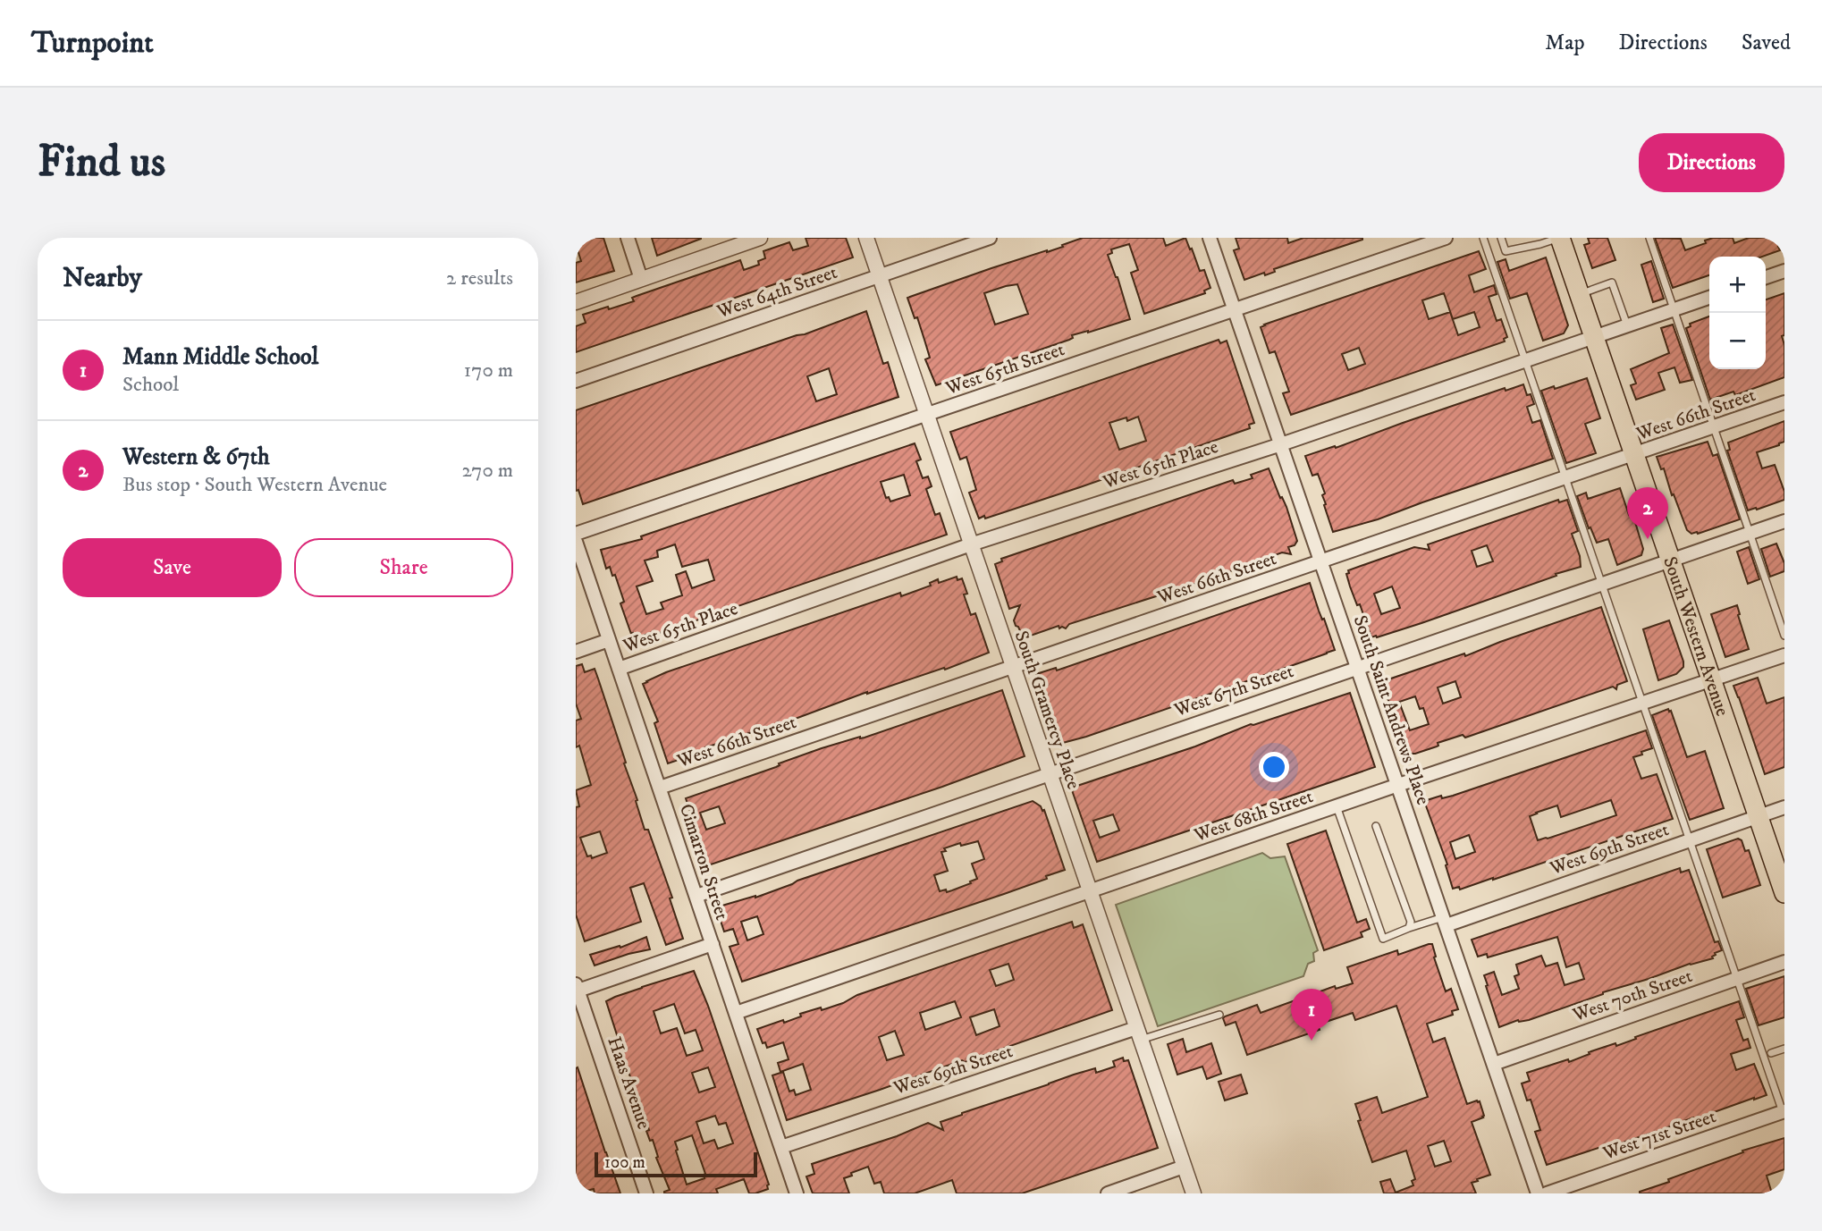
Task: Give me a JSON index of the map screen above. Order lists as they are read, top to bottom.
{
  "streets": {
    "main road": ["South Western Avenue"],
    "street": [
      "West 64th Street",
      "West 65th Street",
      "West 66th Street",
      "West 65th Place",
      "West 67th Street",
      "South Gramercy Place",
      "South Saint Andrews Place",
      "West 68th Street",
      "West 69th Street",
      "Cimarron Street",
      "West 70th Street",
      "Haas Avenue",
      "West 71st Street"
    ]
  },
  "crossings": [
    ["West 64th Street", "South Gramercy Place"],
    ["West 65th Street", "South Gramercy Place"],
    ["West 65th Street", "South Saint Andrews Place"],
    ["West 66th Street", "South Western Avenue"],
    ["West 66th Street", "South Gramercy Place"],
    ["West 66th Street", "South Saint Andrews Place"],
    ["West 66th Street", "Cimarron Street"],
    ["West 65th Place", "South Western Avenue"],
    ["West 65th Place", "South Gramercy Place"],
    ["West 65th Place", "South Saint Andrews Place"],
    ["West 65th Place", "Cimarron Street"],
    ["South Western Avenue", "West 67th Street"],
    ["South Western Avenue", "West 68th Street"],
    ["South Western Avenue", "West 69th Street"],
    ["West 67th Street", "South Gramercy Place"],
    ["West 67th Street", "South Saint Andrews Place"],
    ["West 67th Street", "Cimarron Street"],
    ["South Gramercy Place", "West 68th Street"],
    ["South Gramercy Place", "West 69th Street"],
    ["South Saint Andrews Place", "West 68th Street"],
    ["South Saint Andrews Place", "West 69th Street"],
    ["South Saint Andrews Place", "West 70th Street"],
    ["West 68th Street", "Cimarron Street"],
    ["West 69th Street", "Cimarron Street"]
  ],
  "scale_bar": "100 m",
  "page": {
    "header": "Turnpoint",
    "nav": ["Map", "Directions", "Saved"],
    "buttons": [
      "Directions",
      ["Save", "Share"]
    ],
    "title": "Find us",
    "heading": ["Nearby", "2 results"],
    "map_buttons": ["+", "−"],
    "list": [
      {
        "mark": "1",
        "name": "Mann Middle School",
        "note": "School",
        "value": "170 m"
      },
      {
        "mark": "2",
        "name": "Western & 67th",
        "note": "Bus stop · South Western Avenue",
        "value": "270 m"
      }
    ],
    "pins": ["2", "1"],
    "scale": "100 m"
  }
}
